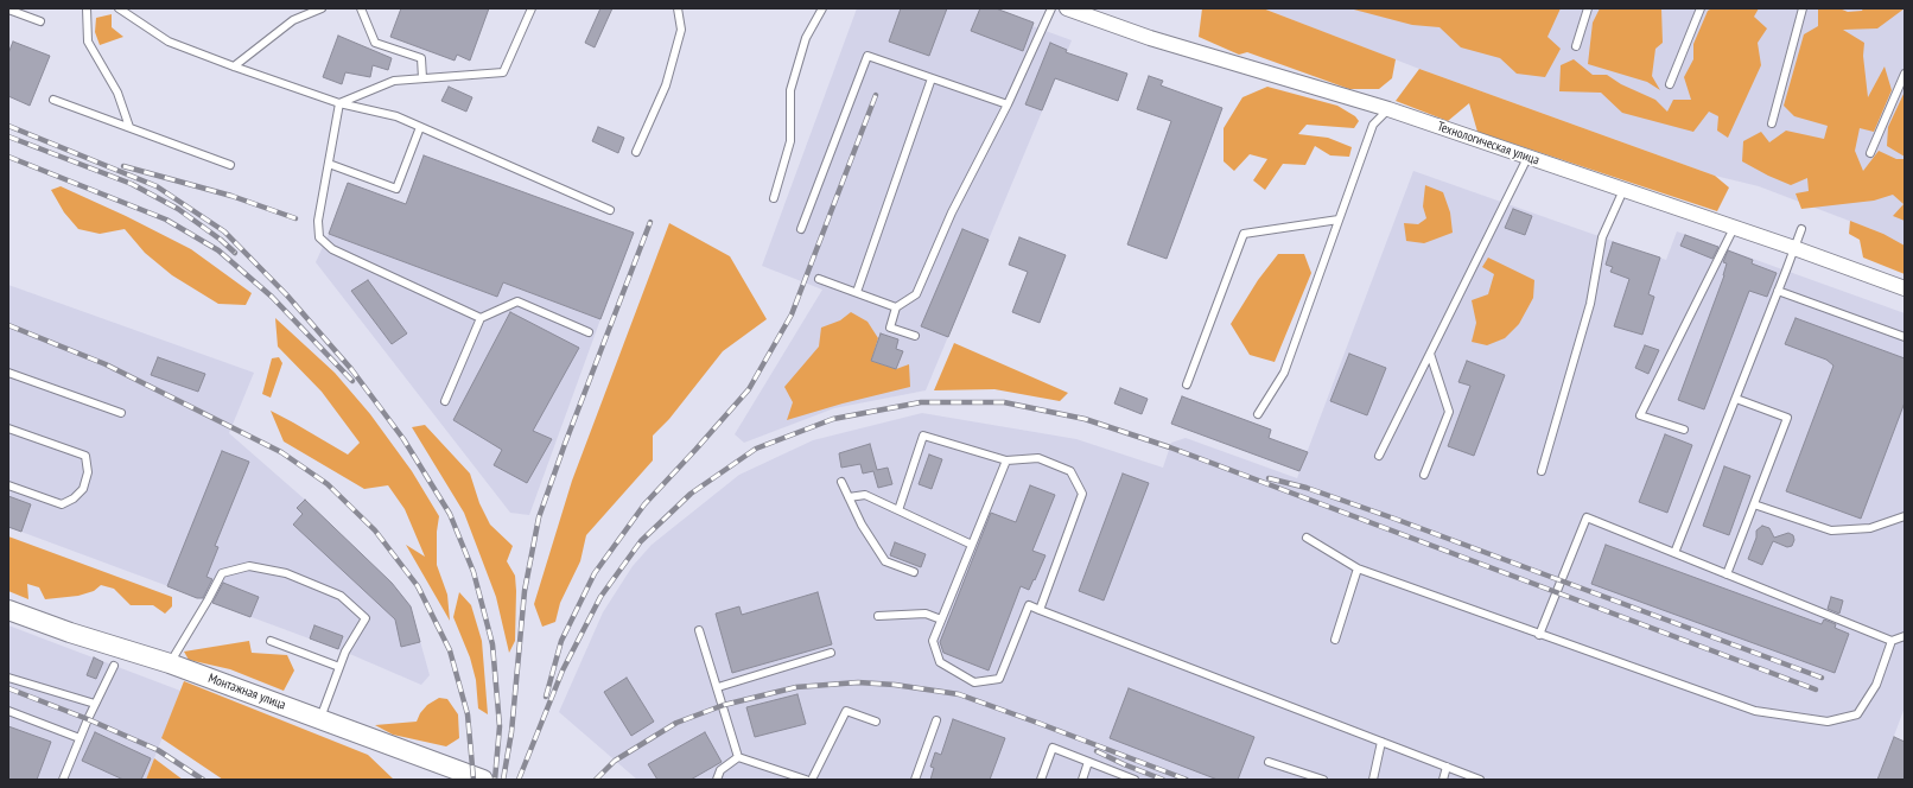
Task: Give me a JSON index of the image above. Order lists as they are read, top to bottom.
{
  "streets": {
    "street": ["Технологическая улица", "Монтажная улица"]
  }
}
